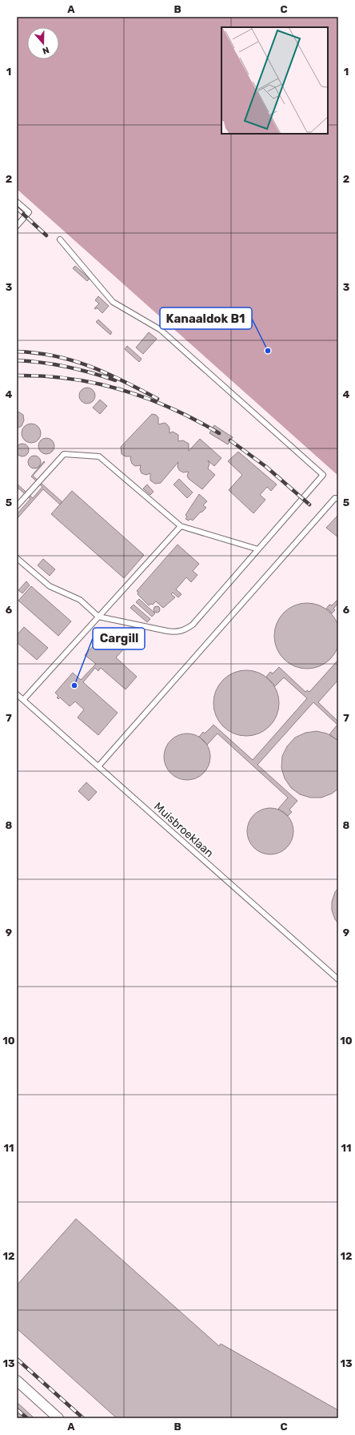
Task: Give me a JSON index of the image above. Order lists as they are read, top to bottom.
{
  "streets": {
    "lane": ["Muisbroeklaan"]
  },
  "places": ["Kanaaldok B1", "Cargill"],
  "north": "bottom",
  "grid": {
    "columns": ["A", "B", "C"],
    "rows": [
      "1",
      "2",
      "3",
      "4",
      "5",
      "6",
      "7",
      "8",
      "9",
      "10",
      "11",
      "12",
      "13"
    ]
  }
}
